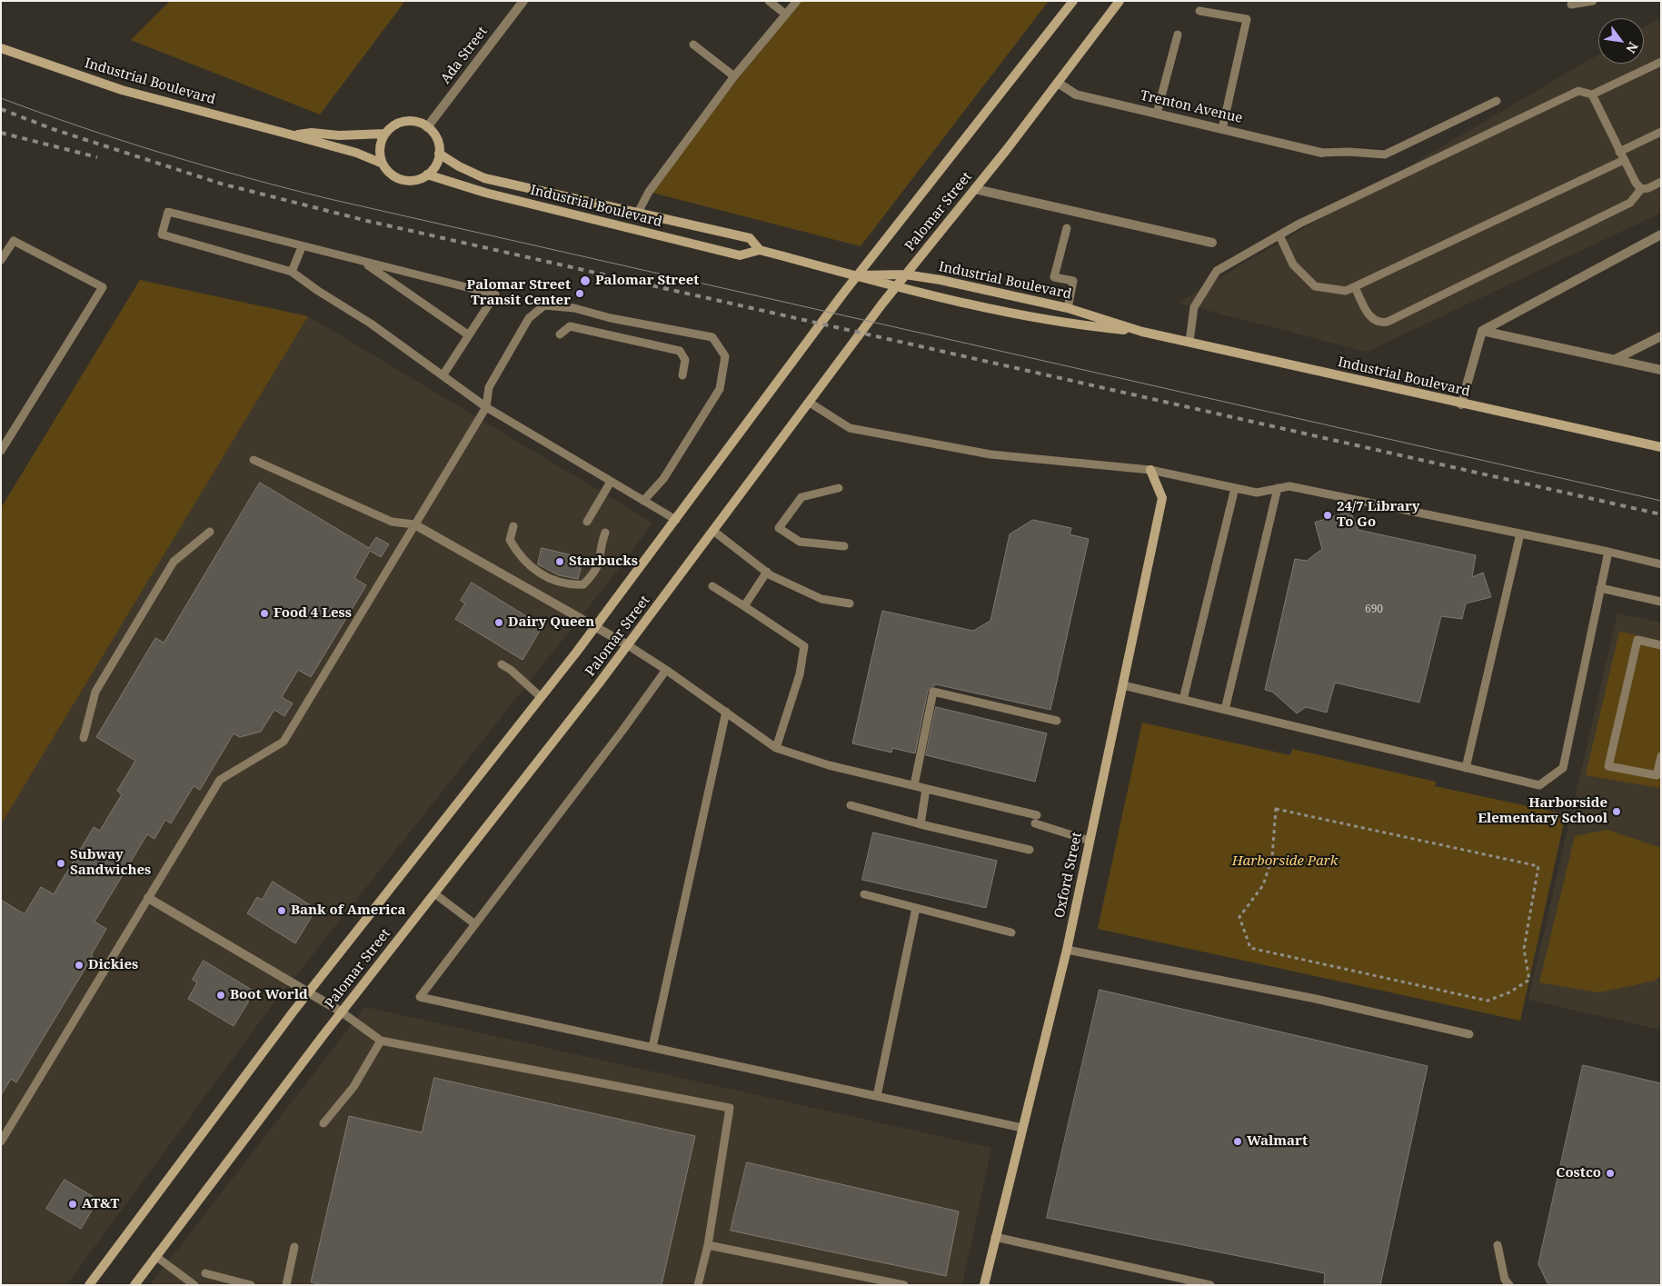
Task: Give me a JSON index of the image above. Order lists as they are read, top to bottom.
{
  "streets": {
    "main road": ["Industrial Boulevard", "Palomar Street", "Oxford Street"],
    "street": ["Ada Street", "Trenton Avenue"]
  },
  "crossings": [
    ["Ada Street", "Industrial Boulevard"],
    ["Industrial Boulevard", "Palomar Street"],
    ["Trenton Avenue", "Palomar Street"]
  ],
  "parks": ["Harborside Park"],
  "places": [
    "Palomar Street",
    "Palomar Street Transit Center",
    "24/7 Library To Go",
    "Starbucks",
    "Food 4 Less",
    "Dairy Queen",
    "Harborside Elementary School",
    "Subway Sandwiches",
    "Bank of America",
    "Dickies",
    "Boot World",
    "Walmart",
    "Costco",
    "AT&T"
  ],
  "house_numbers": ["690"],
  "north": "bottom right"
}
